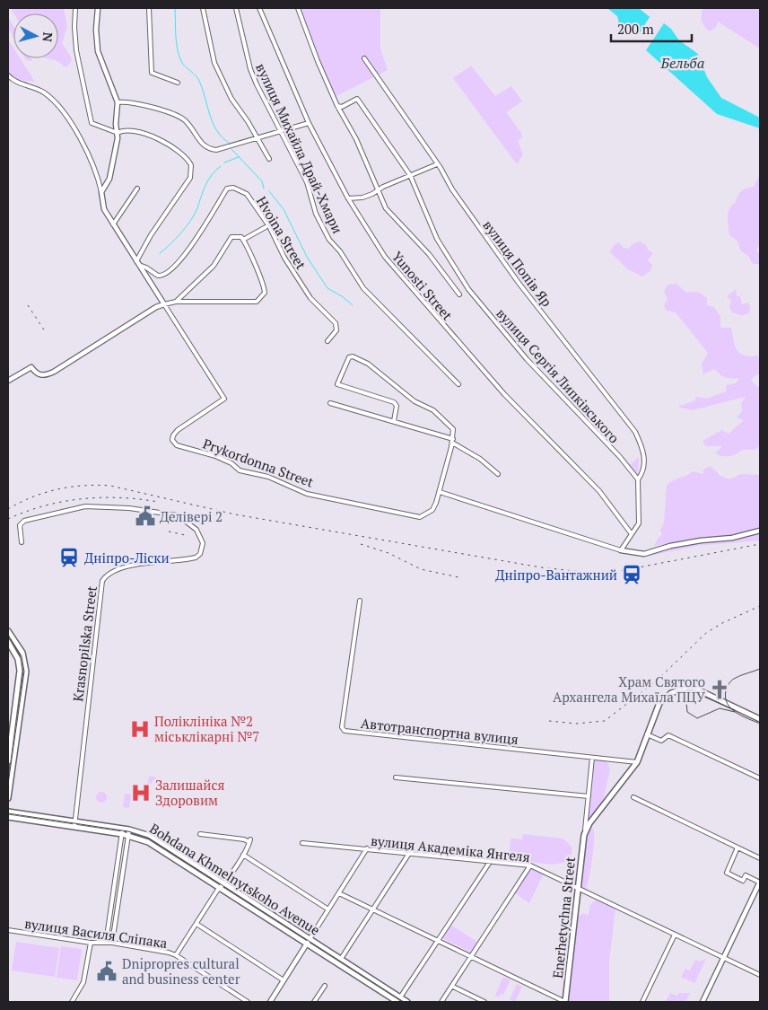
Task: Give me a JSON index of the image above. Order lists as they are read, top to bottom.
{
  "streets": {
    "main road": ["Bohdana Khmelnytskoho Avenue", "Enerhetychna Street"],
    "street": [
      "вулиця Михайла Драй-Хмари",
      "Hvoina Street",
      "вулиця Попів Яр",
      "Yunosti Street",
      "вулиця Сергія Липківського",
      "Prykordonna Street",
      "Krasnopilska Street",
      "Автотранспортна вулиця",
      "вулиця Академіка Янгеля",
      "вулиця Василя Сліпака"
    ]
  },
  "crossings": [
    ["Hvoina Street", "Prykordonna Street"],
    ["вулиця Попів Яр", "Yunosti Street"],
    ["вулиця Попів Яр", "вулиця Сергія Липківського"],
    ["Krasnopilska Street", "Bohdana Khmelnytskoho Avenue"],
    ["Автотранспортна вулиця", "Enerhetychna Street"],
    ["вулиця Академіка Янгеля", "Enerhetychna Street"]
  ],
  "water": ["Бельба"],
  "places": {
    "public building": ["Делівері 2", "Dnipropres cultural and business center"],
    "station": ["Дніпро-Ліски", "Дніпро-Вантажний"],
    "church": ["Храм Святого Архангела Михаїла ПЦУ"],
    "hospital": ["Поліклініка №2 міськлікарні №7", "Залишайся Здоровим"]
  },
  "scale_bar": "200 m",
  "north": "right"
}
